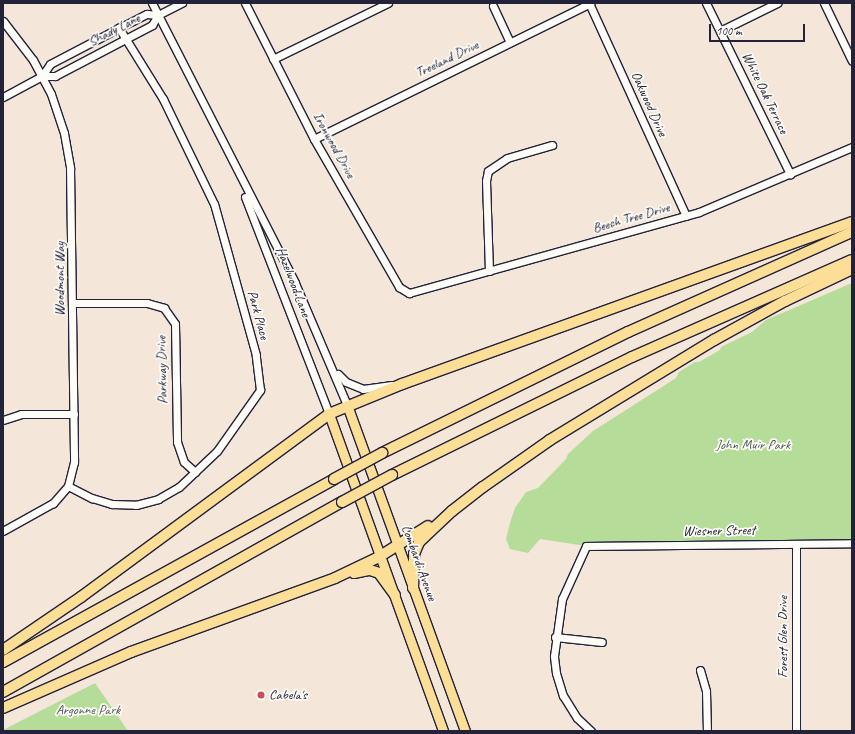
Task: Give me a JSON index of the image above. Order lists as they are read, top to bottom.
{
  "streets": {
    "main road": ["Lombardi Avenue"],
    "street": [
      "Shady Lane",
      "Treeland Drive",
      "White Oak Terrace",
      "Oakwood Drive",
      "Ironwood Drive",
      "Beech Tree Drive",
      "Woodmont Way",
      "Hazelwood Lane",
      "Park Place",
      "Parkway Drive",
      "Wiesner Street",
      "Forest Glen Drive"
    ]
  },
  "crossings": [
    ["Shady Lane", "Woodmont Way"],
    ["Shady Lane", "Hazelwood Lane"],
    ["Shady Lane", "Park Place"],
    ["Treeland Drive", "Oakwood Drive"],
    ["Treeland Drive", "Ironwood Drive"],
    ["White Oak Terrace", "Beech Tree Drive"],
    ["Oakwood Drive", "Beech Tree Drive"],
    ["Ironwood Drive", "Beech Tree Drive"],
    ["Woodmont Way", "Park Place"],
    ["Woodmont Way", "Parkway Drive"],
    ["Hazelwood Lane", "Lombardi Avenue"],
    ["Park Place", "Parkway Drive"],
    ["Wiesner Street", "Forest Glen Drive"]
  ],
  "parks": ["John Muir Park", "Argonne Park"],
  "places": ["Cabela's"],
  "scale_bar": "100 m"
}
